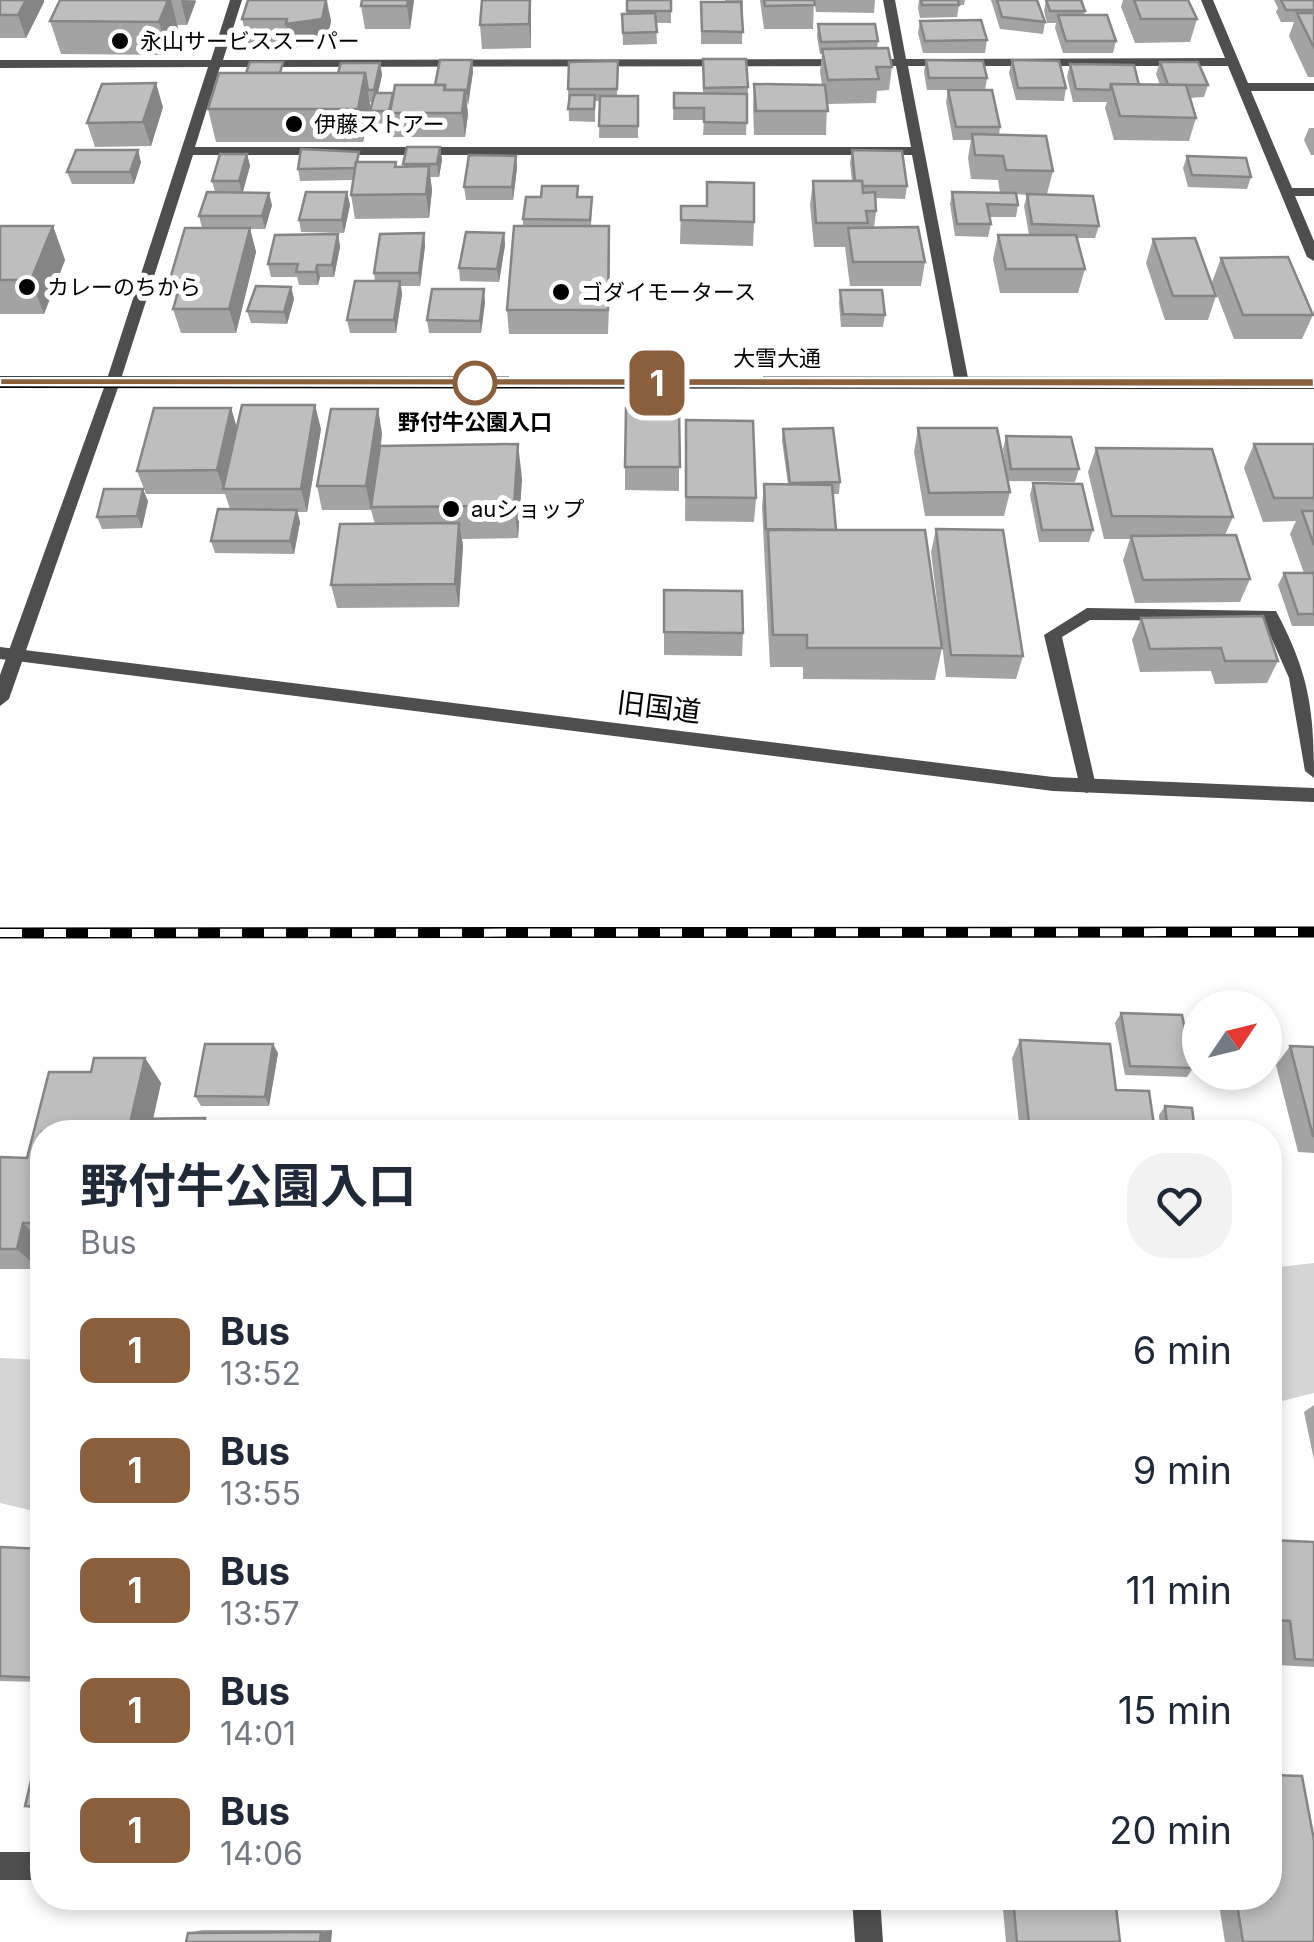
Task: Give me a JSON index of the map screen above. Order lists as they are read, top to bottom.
{
  "streets": {
    "highway": ["大雪大通"],
    "street": ["旧国道"]
  },
  "places": [
    "永山サービススーパー",
    "伊藤ストアー",
    "カレーのちから",
    "ゴダイモータース",
    "野付牛公園入口",
    "auショップ"
  ],
  "lines": ["bus line 1"],
  "north": "top right",
  "page": {
    "on_map": "1",
    "heading": ["野付牛公園入口", "Bus"],
    "list": [
      {
        "mark": "1",
        "name": "Bus",
        "note": "13:52",
        "value": "6 min"
      },
      {
        "mark": "1",
        "name": "Bus",
        "note": "13:55",
        "value": "9 min"
      },
      {
        "mark": "1",
        "name": "Bus",
        "note": "13:57",
        "value": "11 min"
      },
      {
        "mark": "1",
        "name": "Bus",
        "note": "14:01",
        "value": "15 min"
      },
      {
        "mark": "1",
        "name": "Bus",
        "note": "14:06",
        "value": "20 min"
      }
    ]
  }
}
